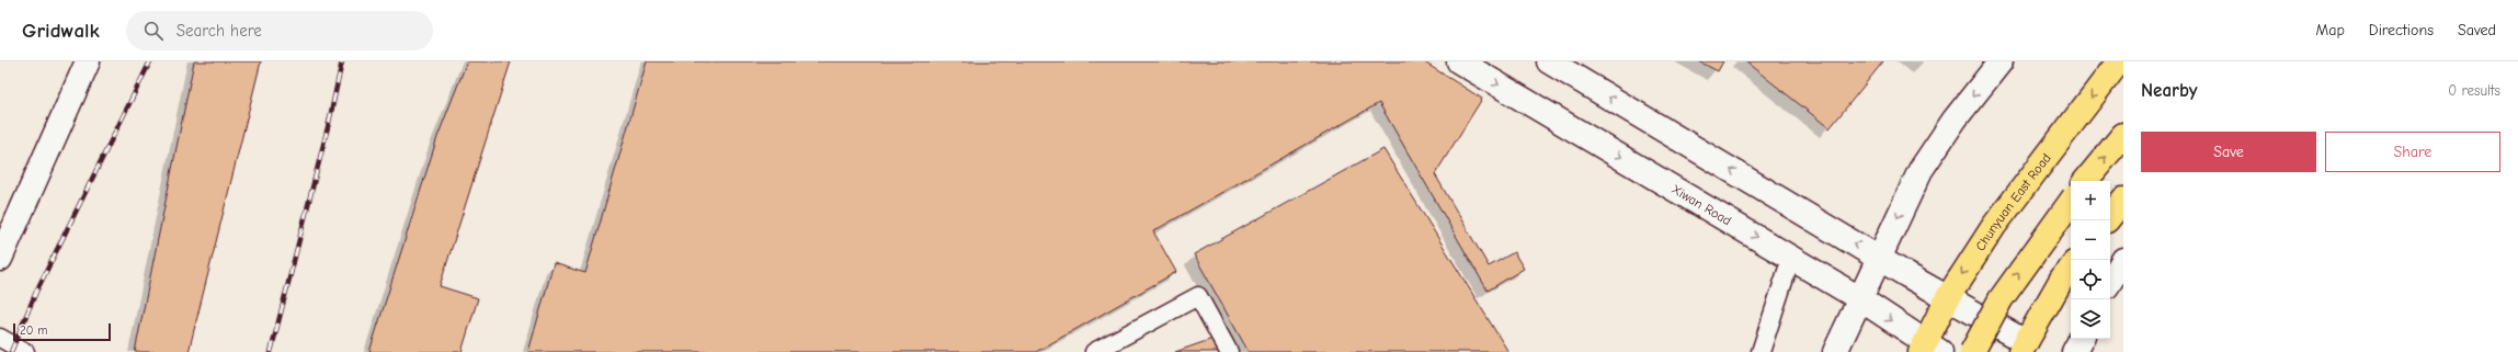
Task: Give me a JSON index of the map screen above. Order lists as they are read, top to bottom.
{
  "streets": {
    "main road": ["Chunyuan East Road", "Xiwan Road"]
  },
  "crossings": [
    ["Chunyuan East Road", "Xiwan Road"]
  ],
  "scale_bar": "20 m",
  "page": {
    "header": "Gridwalk",
    "search": "Search here",
    "nav": ["Map", "Directions", "Saved"],
    "heading": ["Nearby", "0 results"],
    "buttons": ["Save", "Share"],
    "map_buttons": ["+", "−"],
    "scale": "20 m"
  }
}
